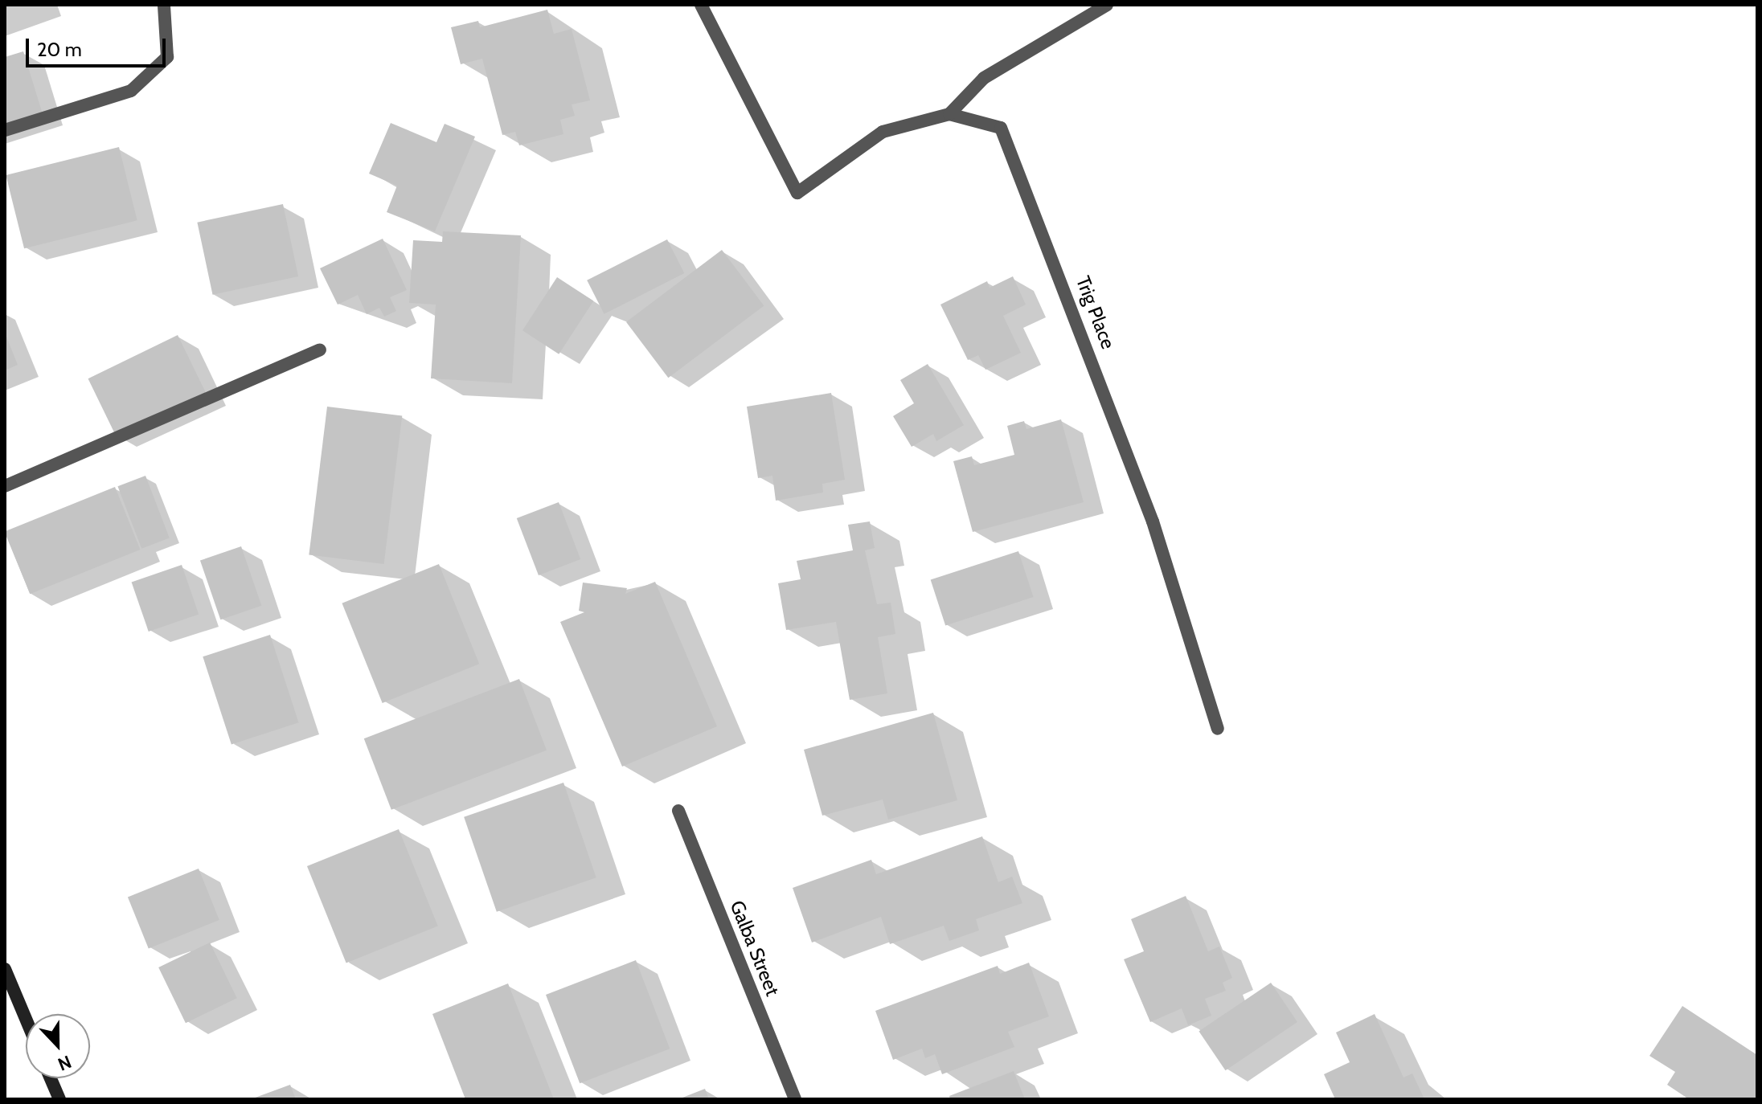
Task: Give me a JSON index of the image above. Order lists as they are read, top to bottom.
{
  "streets": {
    "street": ["Trig Place", "Galba Street"]
  },
  "scale_bar": "20 m",
  "north": "bottom"
}
